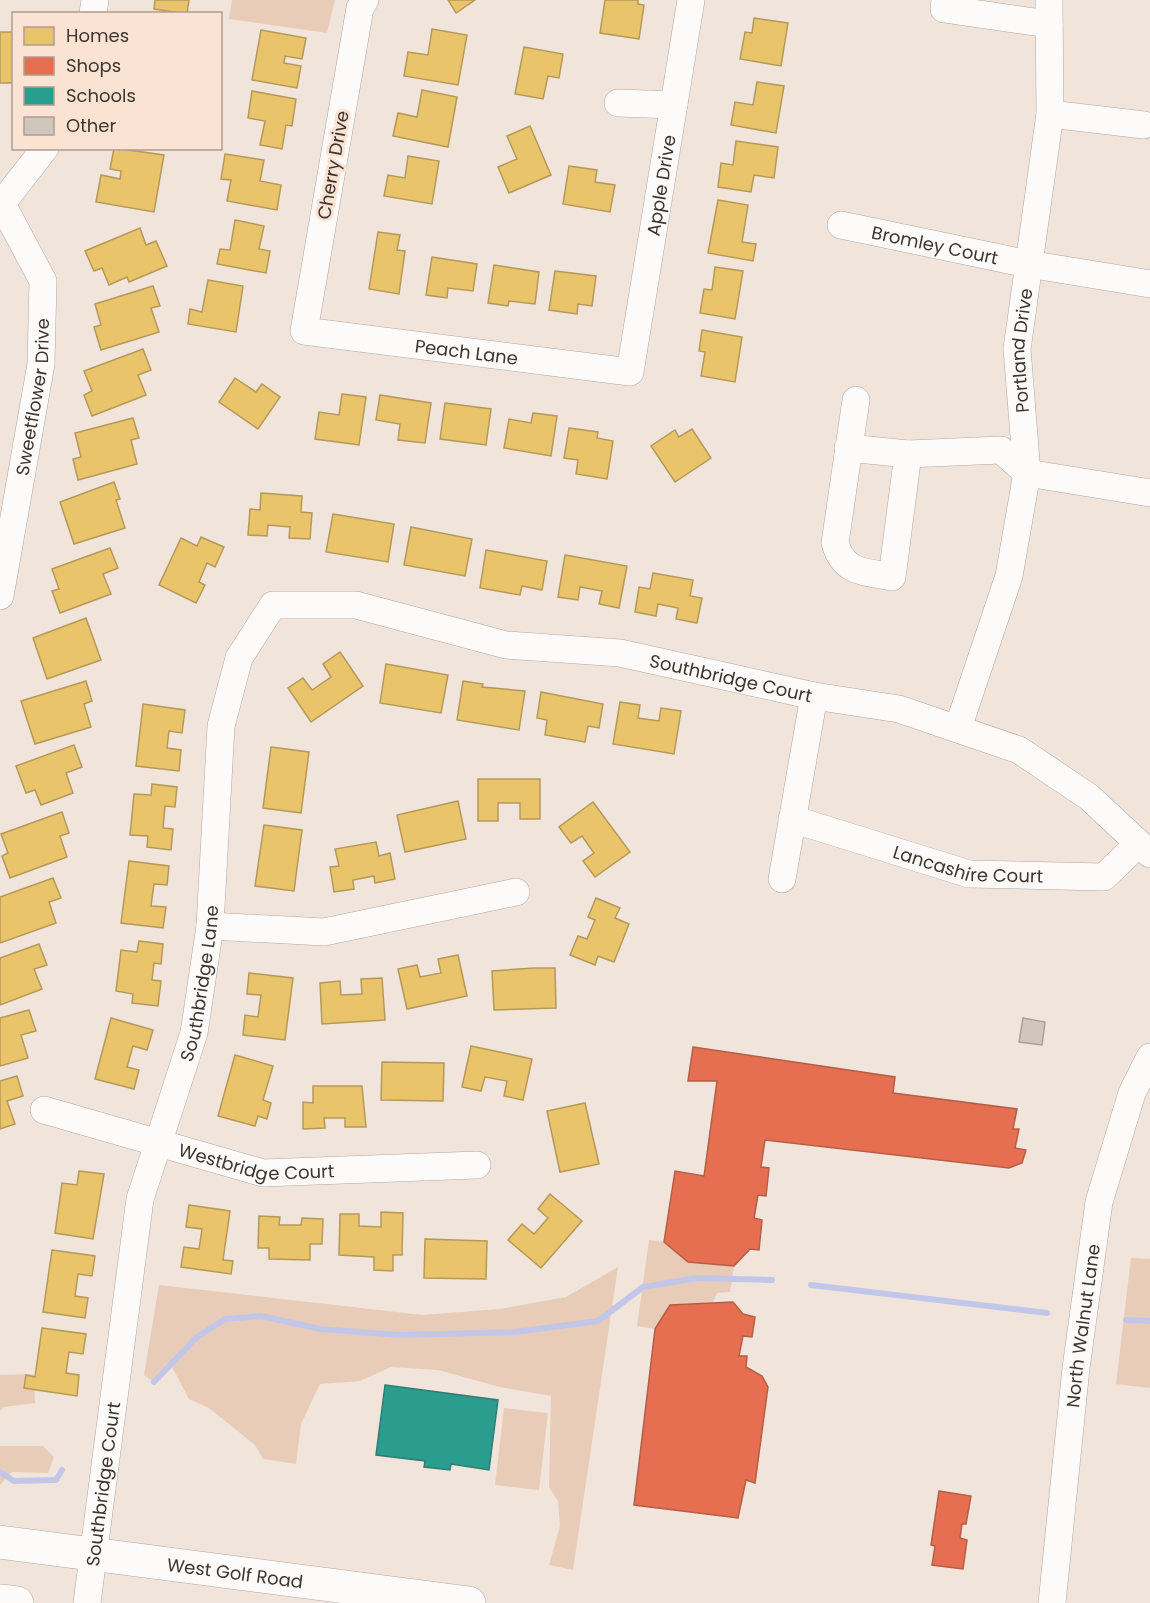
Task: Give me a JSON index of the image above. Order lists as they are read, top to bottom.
{
  "streets": {
    "main road": ["West Golf Road"],
    "street": [
      "Cherry Drive",
      "Apple Drive",
      "Bromley Court",
      "Portland Drive",
      "Peach Lane",
      "Sweetflower Drive",
      "Southbridge Court",
      "Lancashire Court",
      "Southbridge Lane",
      "Westbridge Court",
      "North Walnut Lane"
    ]
  },
  "crossings": [
    ["Cherry Drive", "Peach Lane"],
    ["Apple Drive", "Peach Lane"],
    ["Bromley Court", "Portland Drive"],
    ["Portland Drive", "Southbridge Court"],
    ["Southbridge Court", "Lancashire Court"],
    ["Southbridge Court", "Southbridge Lane"],
    ["Southbridge Court", "West Golf Road"],
    ["Southbridge Lane", "Westbridge Court"]
  ],
  "legend": [
    "Homes",
    "Shops",
    "Schools",
    "Other"
  ]
}
